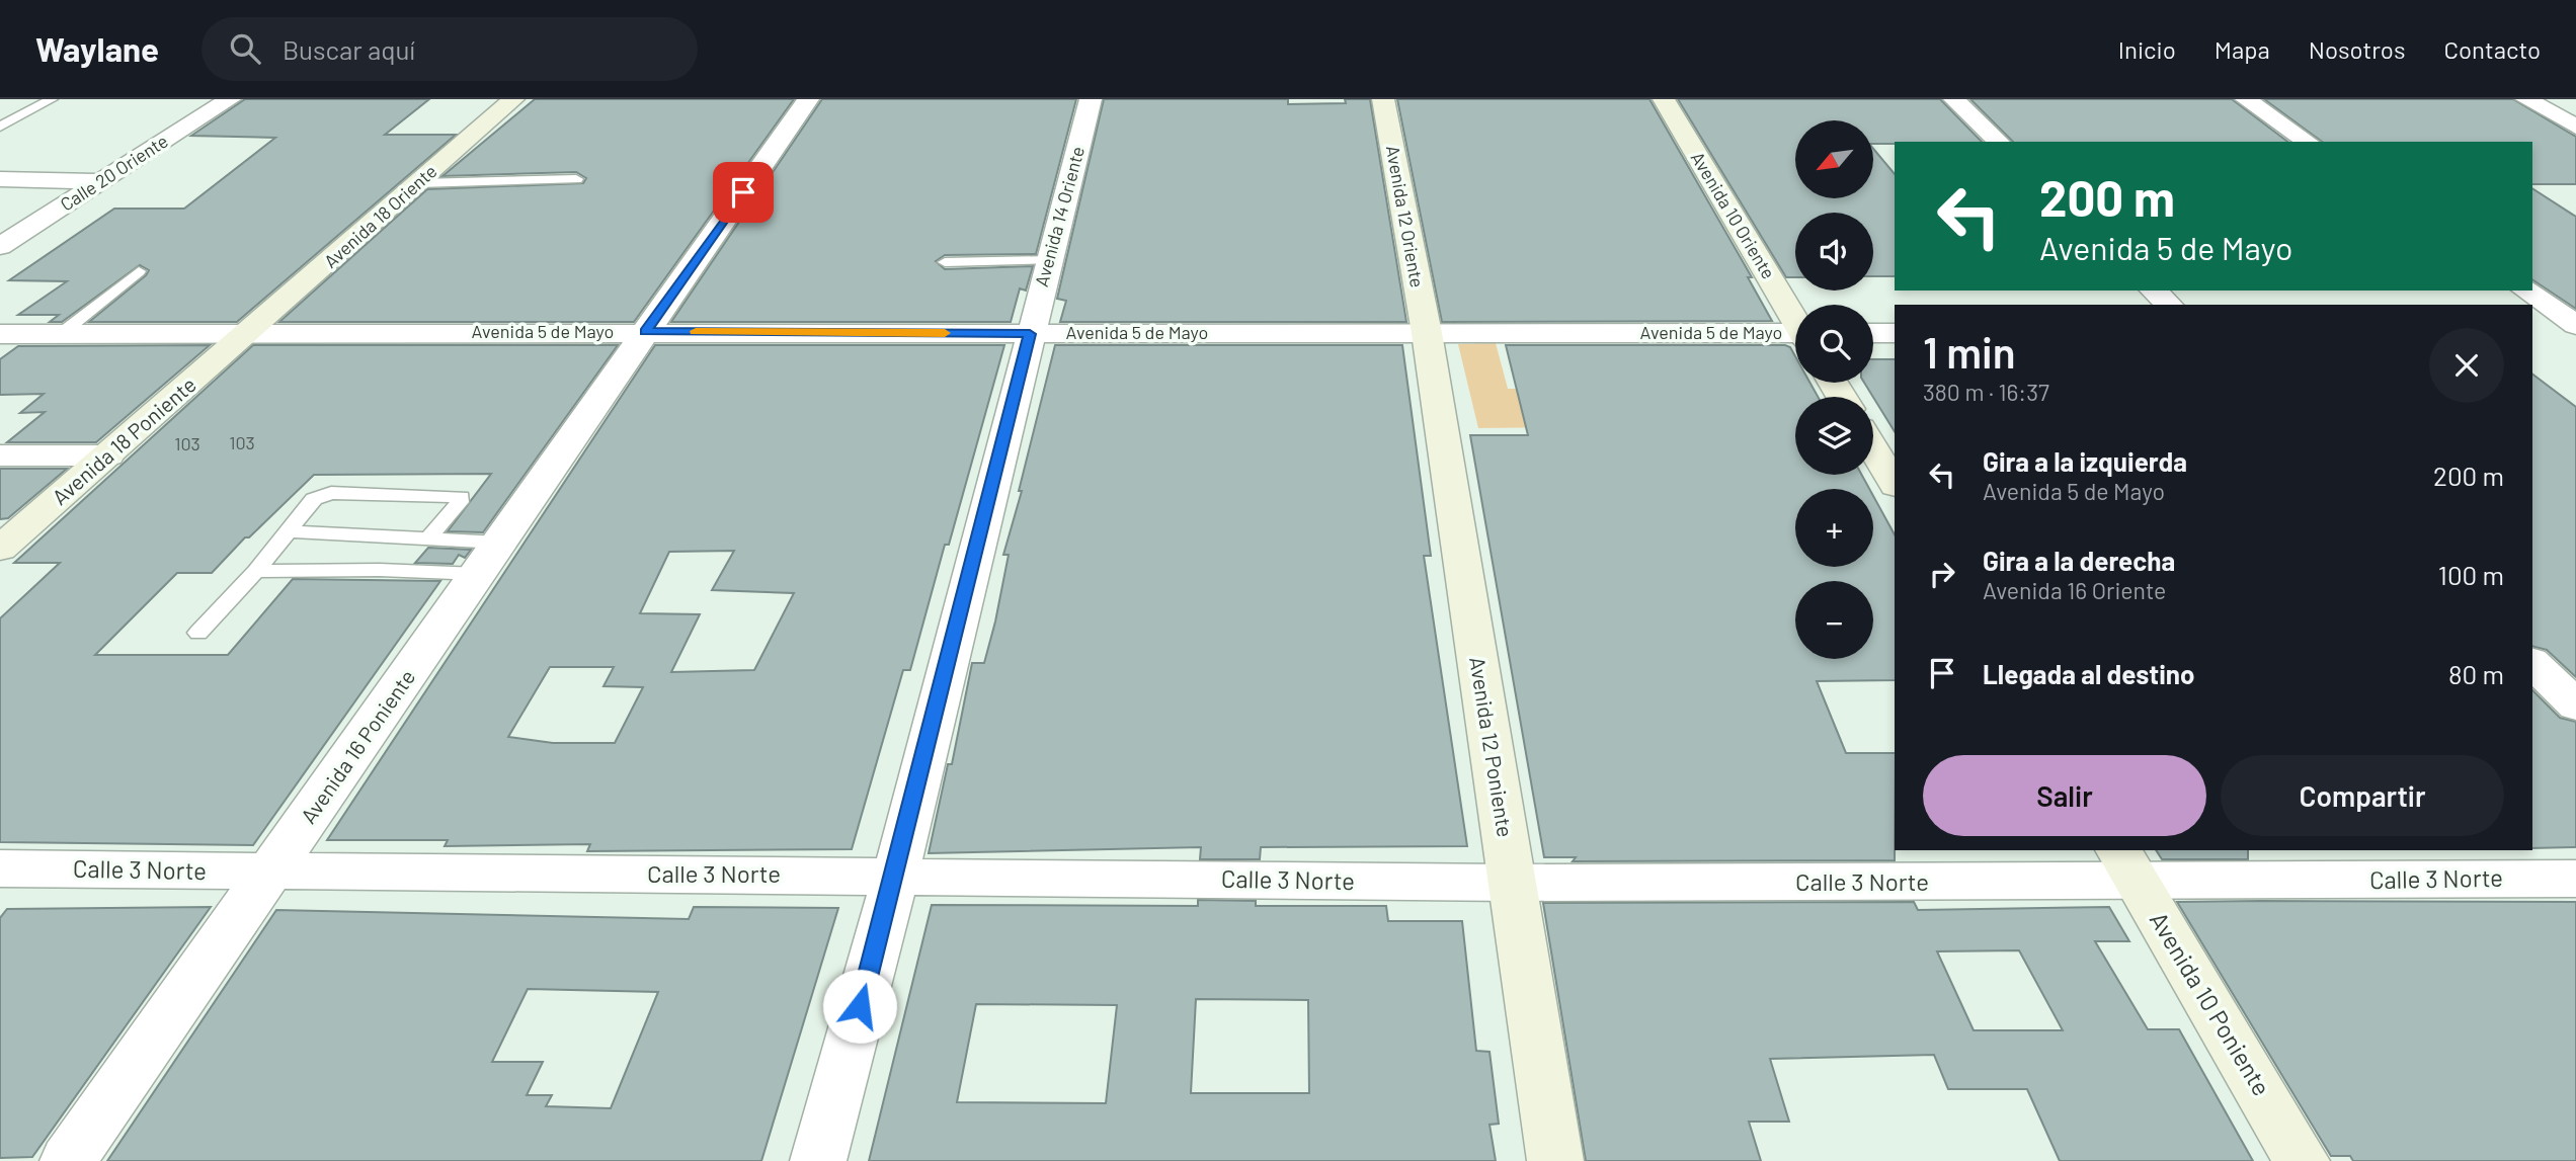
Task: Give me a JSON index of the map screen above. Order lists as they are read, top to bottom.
{
  "streets": {
    "main road": [
      "Avenida 10 Oriente",
      "Avenida 18 Oriente",
      "Avenida 12 Oriente",
      "Avenida 18 Poniente",
      "Avenida 12 Poniente",
      "Avenida 10 Poniente"
    ],
    "street": [
      "Calle 20 Oriente",
      "Avenida 14 Oriente",
      "Avenida 5 de Mayo",
      "Avenida 16 Poniente",
      "Calle 3 Norte"
    ]
  },
  "crossings": [
    ["Avenida 18 Oriente", "Avenida 5 de Mayo"],
    ["Avenida 18 Oriente", "Avenida 18 Poniente"],
    ["Avenida 14 Oriente", "Avenida 5 de Mayo"],
    ["Avenida 14 Oriente", "Calle 3 Norte"],
    ["Avenida 12 Oriente", "Avenida 5 de Mayo"],
    ["Avenida 12 Oriente", "Avenida 12 Poniente"],
    ["Avenida 5 de Mayo", "Avenida 18 Poniente"],
    ["Avenida 5 de Mayo", "Avenida 16 Poniente"],
    ["Avenida 5 de Mayo", "Avenida 12 Poniente"],
    ["Avenida 16 Poniente", "Calle 3 Norte"],
    ["Avenida 12 Poniente", "Calle 3 Norte"],
    ["Calle 3 Norte", "Avenida 10 Poniente"]
  ],
  "house_numbers": ["103", "103"],
  "north": "bottom left",
  "page": {
    "header": "Waylane",
    "search": "Buscar aquí",
    "nav": [
      "Inicio",
      "Mapa",
      "Nosotros",
      "Contacto"
    ],
    "map_buttons": ["+", "−"],
    "turn": ["200 m", "Avenida 5 de Mayo"],
    "heading": ["1 min", "380 m · 16:37"],
    "list": [
      {
        "name": "Gira a la izquierda",
        "note": "Avenida 5 de Mayo",
        "value": "200 m"
      },
      {
        "name": "Gira a la derecha",
        "note": "Avenida 16 Oriente",
        "value": "100 m"
      },
      {
        "name": "Llegada al destino",
        "value": "80 m"
      }
    ],
    "buttons": ["Salir", "Compartir"]
  }
}
